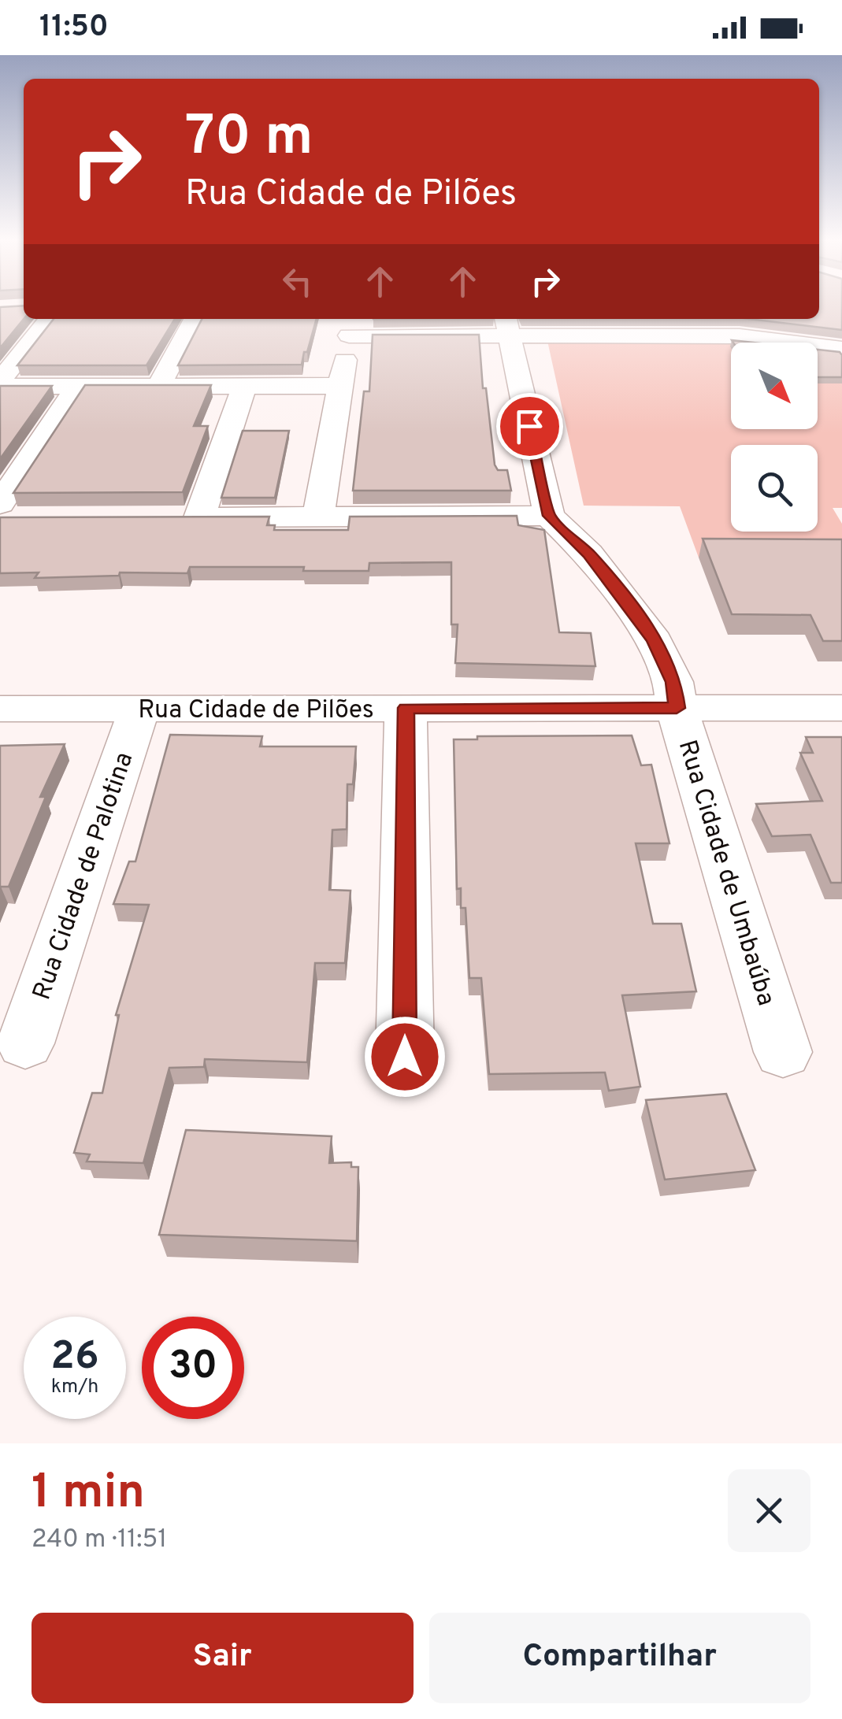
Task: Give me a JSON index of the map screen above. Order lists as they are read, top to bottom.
{
  "streets": {
    "street": ["Rua Cidade de Pilões", "Rua Cidade de Umbaúba", "Rua Cidade de Palotina"]
  },
  "crossings": [
    ["Rua Cidade de Pilões", "Rua Cidade de Umbaúba"],
    ["Rua Cidade de Pilões", "Rua Cidade de Palotina"]
  ],
  "north": "bottom right",
  "page": {
    "status": "11:50",
    "turn": ["70 m", "Rua Cidade de Pilões"],
    "speed": "26 km/h",
    "limit": "30",
    "heading": ["1 min", "240 m · 11:51"],
    "buttons": ["Sair", "Compartilhar"]
  }
}
